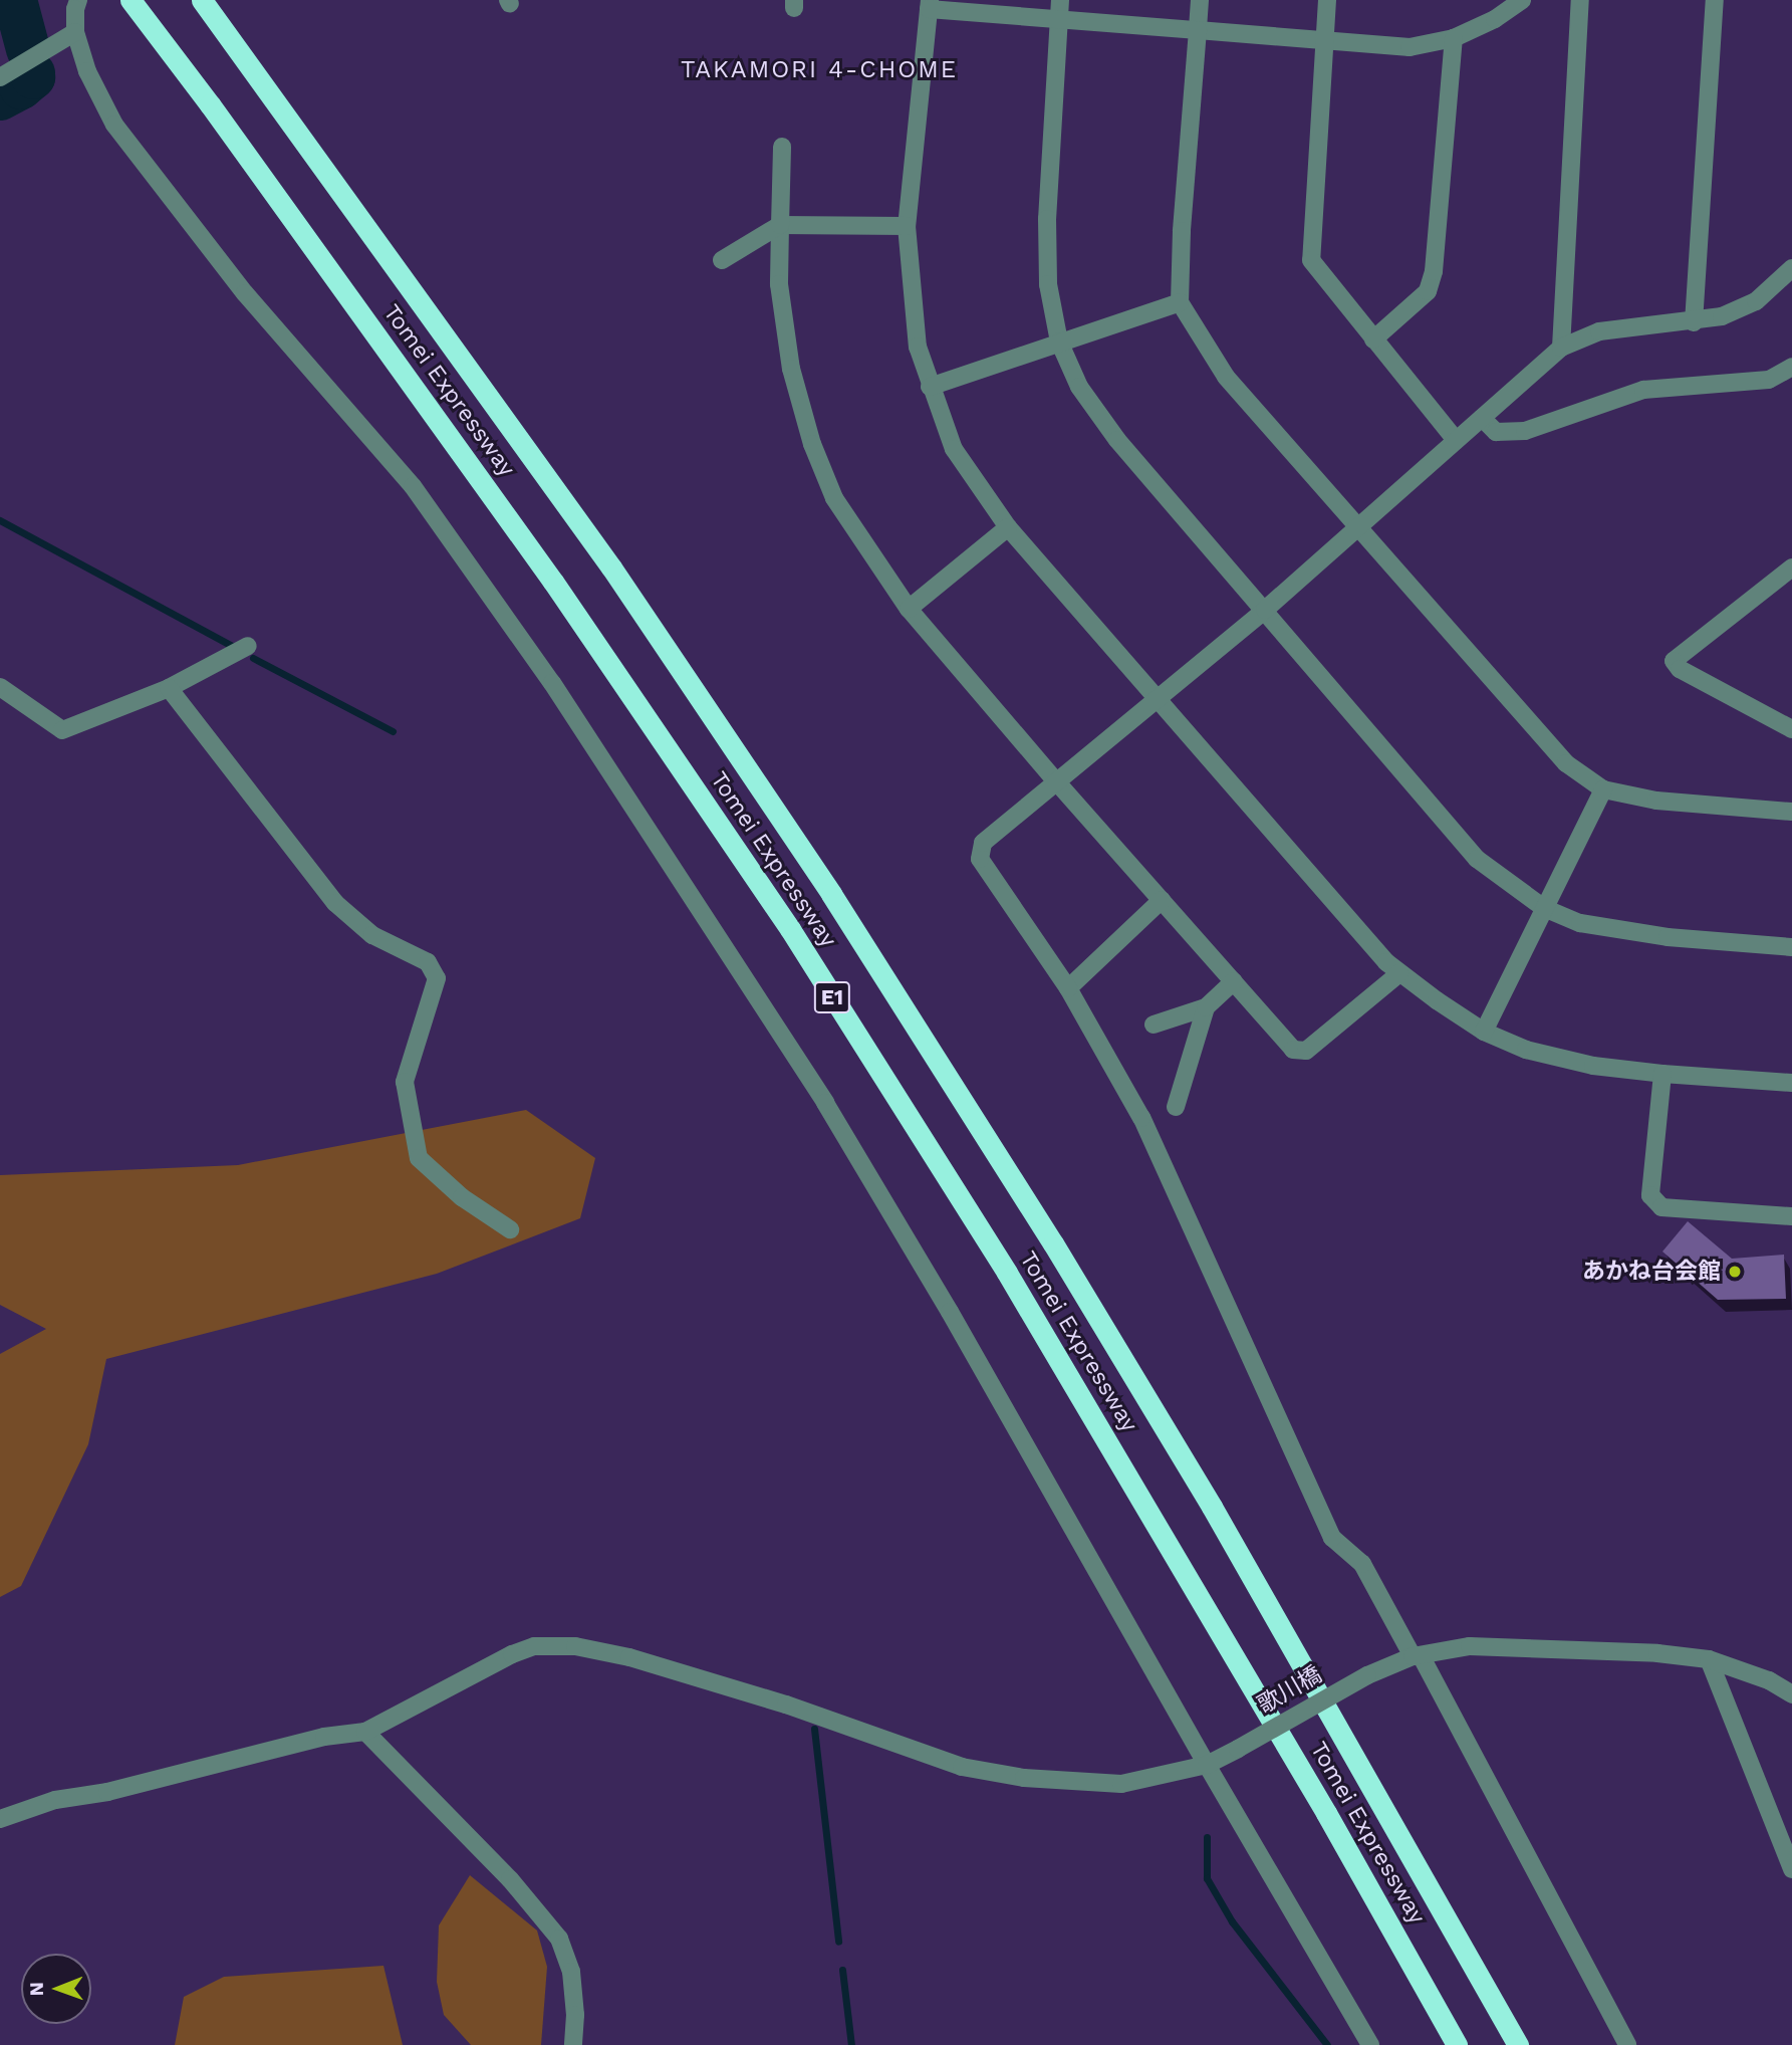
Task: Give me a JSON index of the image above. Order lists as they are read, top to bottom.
{
  "streets": {
    "highway": ["Tomei Expressway", "E1"],
    "street": ["歌川橋"]
  },
  "districts": ["TAKAMORI 4-CHOME"],
  "places": ["あかね台会館"],
  "north": "left"
}
